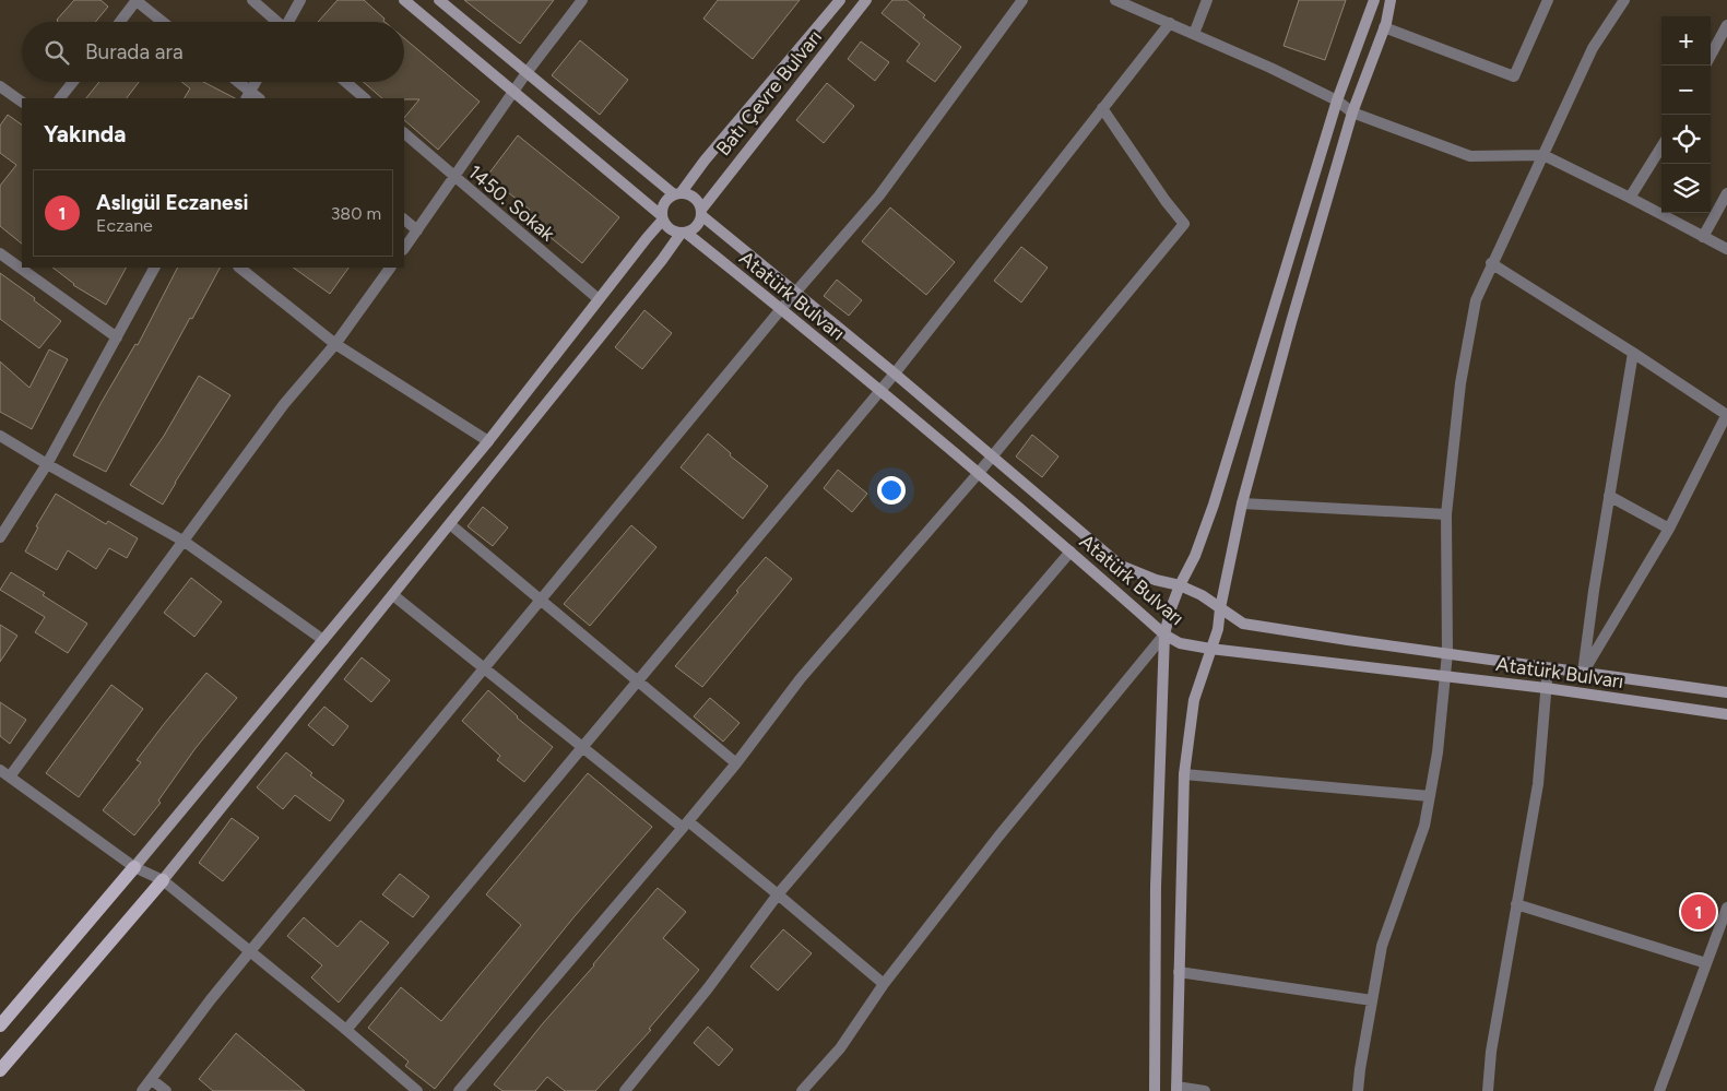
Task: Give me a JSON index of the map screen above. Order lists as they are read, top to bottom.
{
  "streets": {
    "main road": ["Batı Çevre Bulvarı", "Atatürk Bulvarı"],
    "street": ["1450. Sokak"]
  },
  "crossings": [
    ["Batı Çevre Bulvarı", "Atatürk Bulvarı"]
  ],
  "page": {
    "map_buttons": ["+", "−"],
    "search": "Burada ara",
    "heading": "Yakında",
    "list": [
      {
        "mark": "1",
        "name": "Aslıgül Eczanesi",
        "note": "Eczane",
        "value": "380 m"
      }
    ],
    "pins": "1"
  }
}
